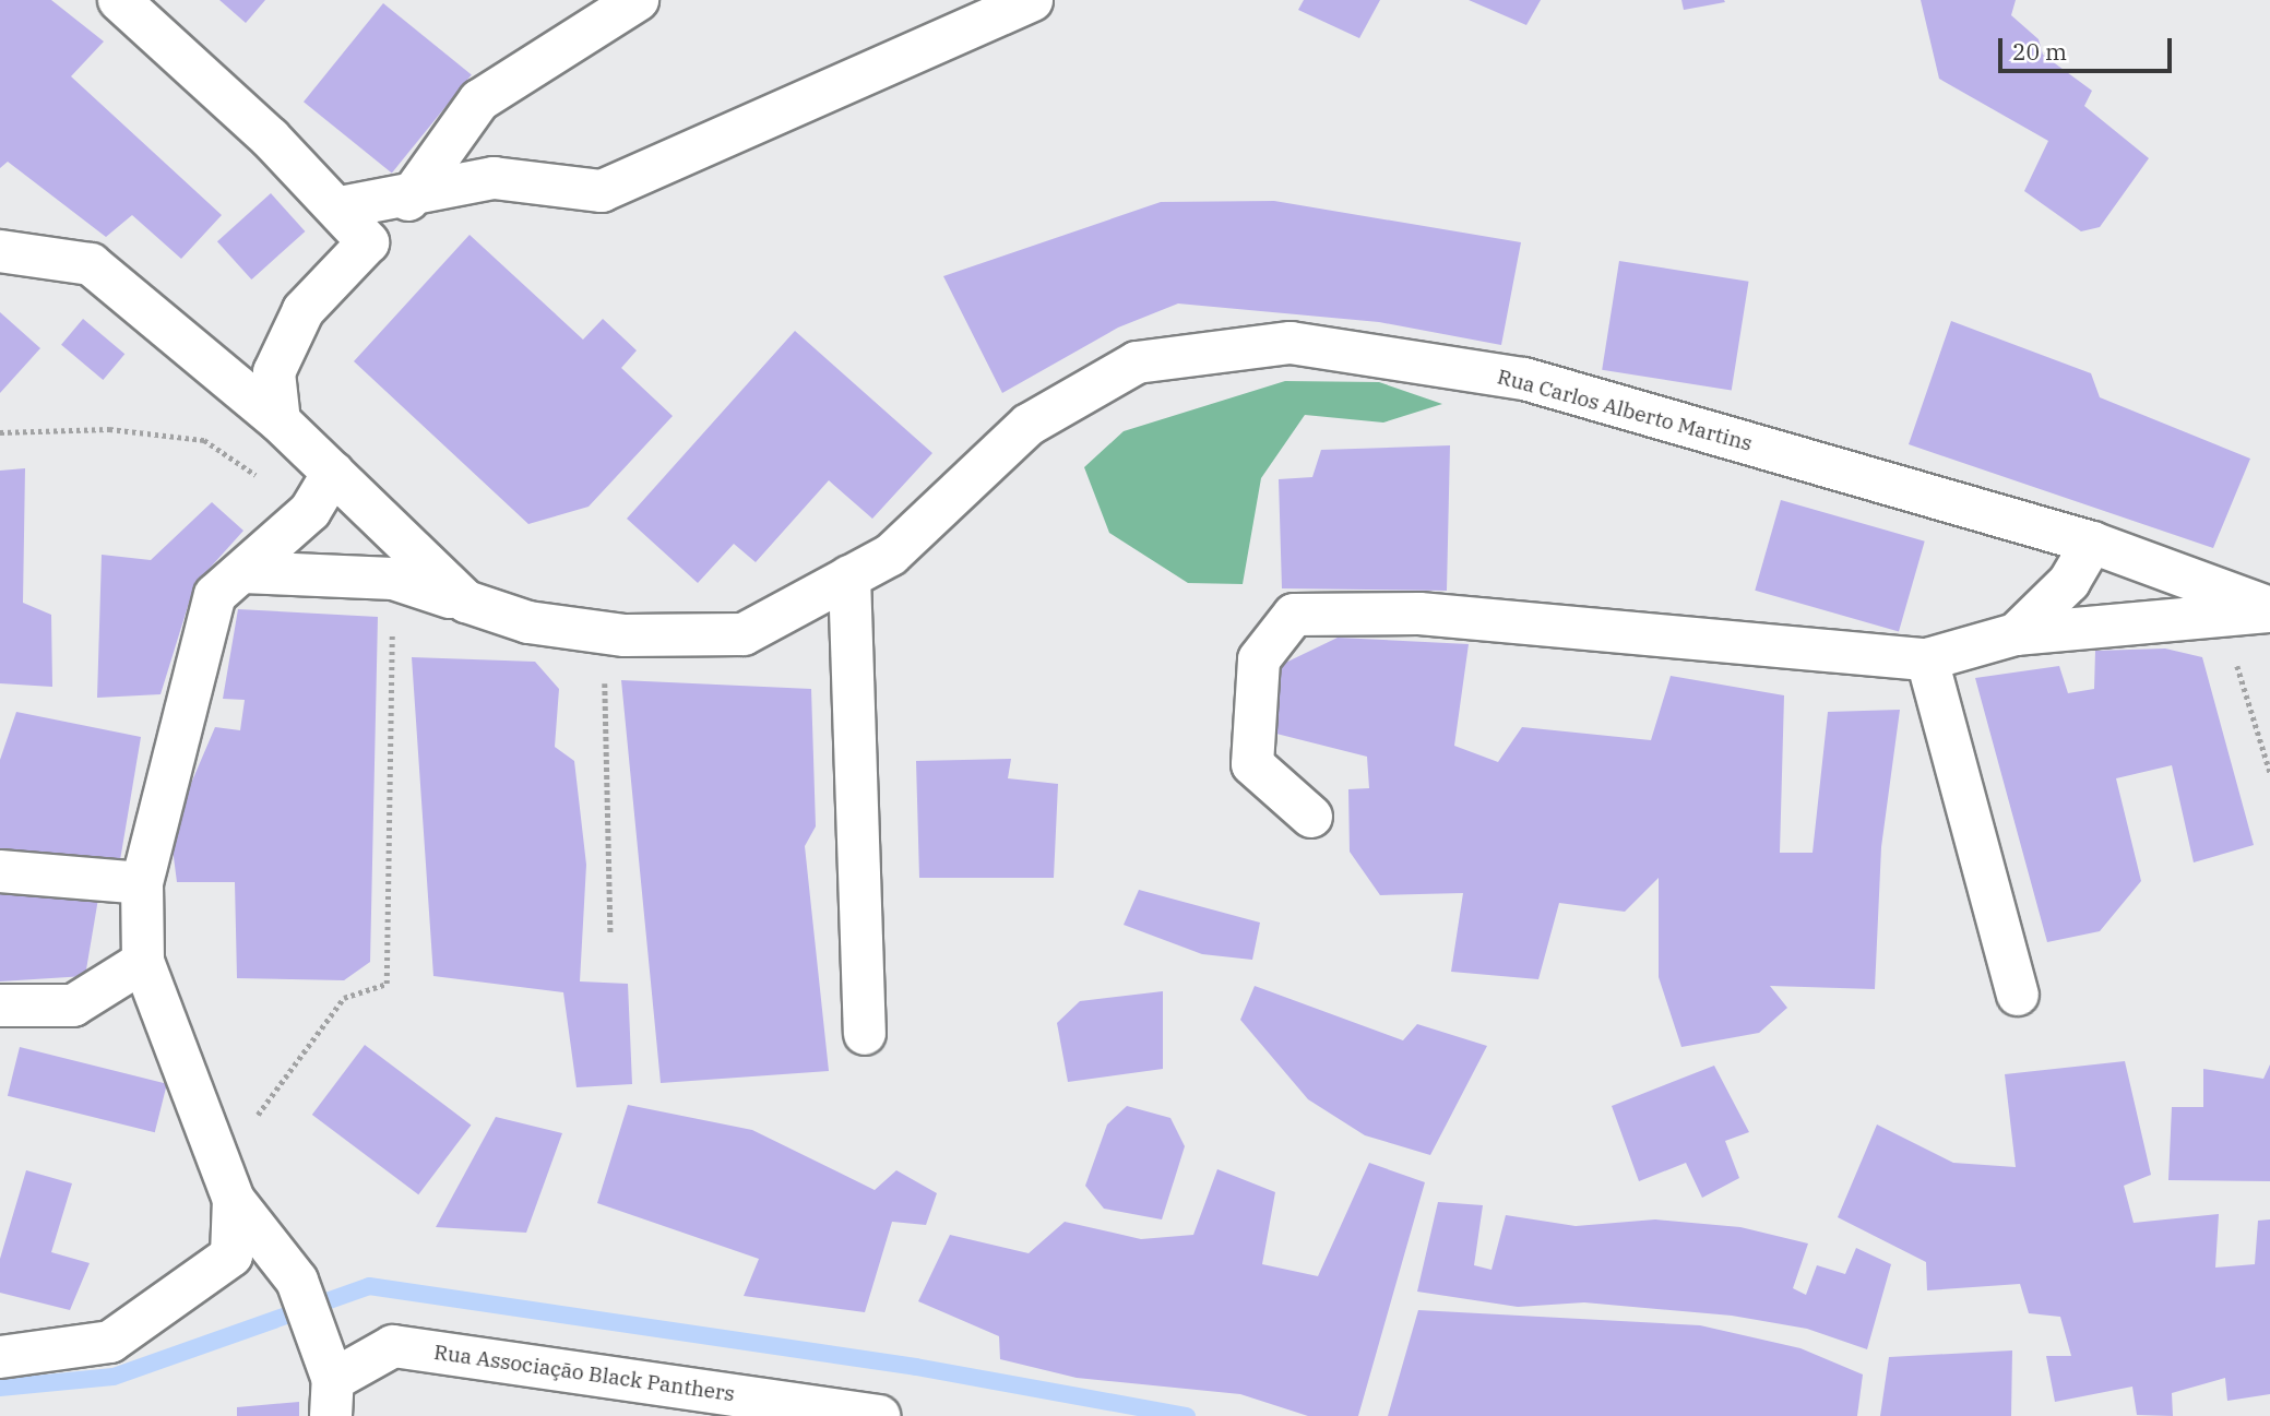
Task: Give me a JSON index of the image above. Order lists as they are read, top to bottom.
{
  "streets": {
    "street": ["Rua Carlos Alberto Martins", "Rua Associação Black Panthers"]
  },
  "scale_bar": "20 m"
}
